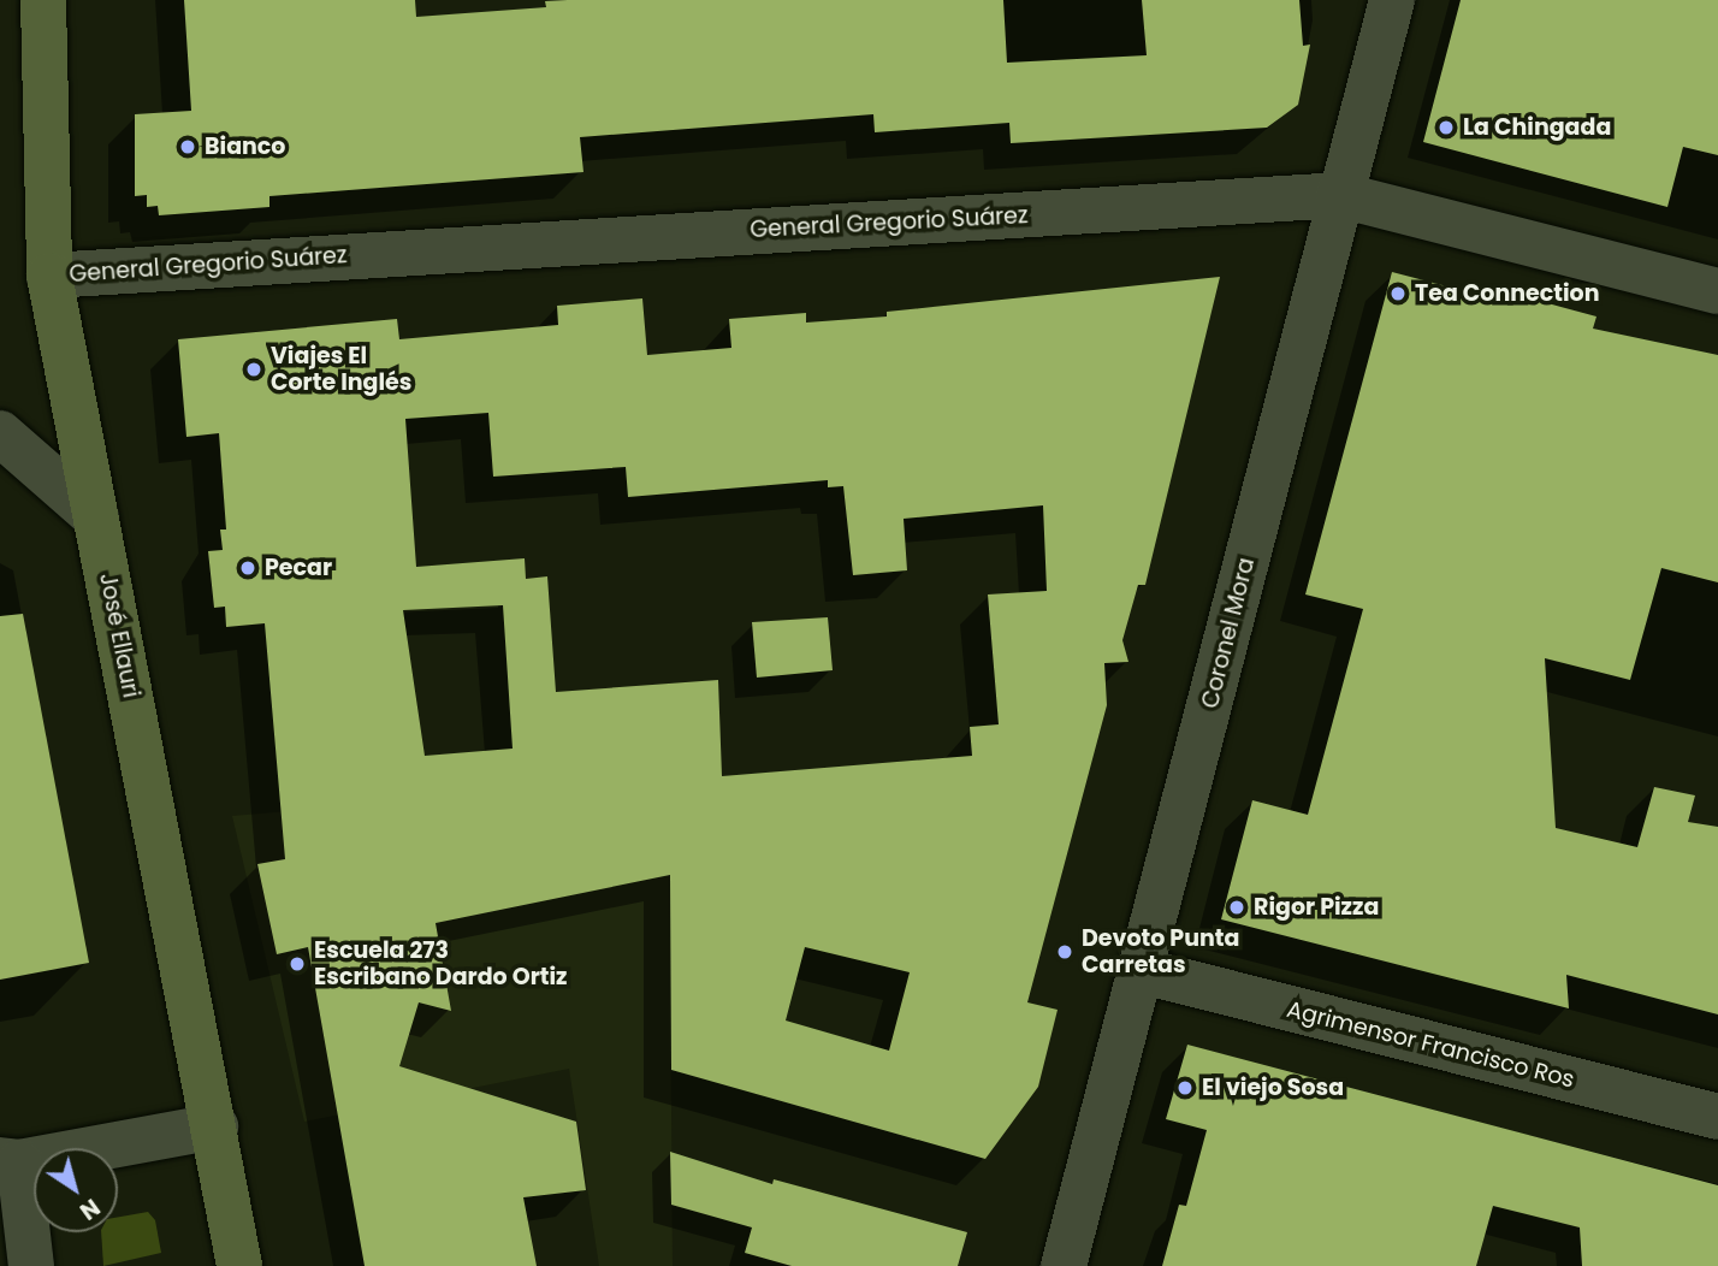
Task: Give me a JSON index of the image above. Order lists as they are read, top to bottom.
{
  "streets": {
    "street": [
      "General Gregorio Suárez",
      "Coronel Mora",
      "José Ellauri",
      "Agrimensor Francisco Ros"
    ]
  },
  "crossings": [
    ["General Gregorio Suárez", "Coronel Mora"],
    ["General Gregorio Suárez", "José Ellauri"],
    ["Coronel Mora", "Agrimensor Francisco Ros"]
  ],
  "places": [
    "La Chingada",
    "Bianco",
    "Tea Connection",
    "Viajes El Corte Inglés",
    "Pecar",
    "Rigor Pizza",
    "Devoto Punta Carretas",
    "Escuela 273 Escribano Dardo Ortiz",
    "El viejo Sosa"
  ],
  "north": "bottom right"
}
